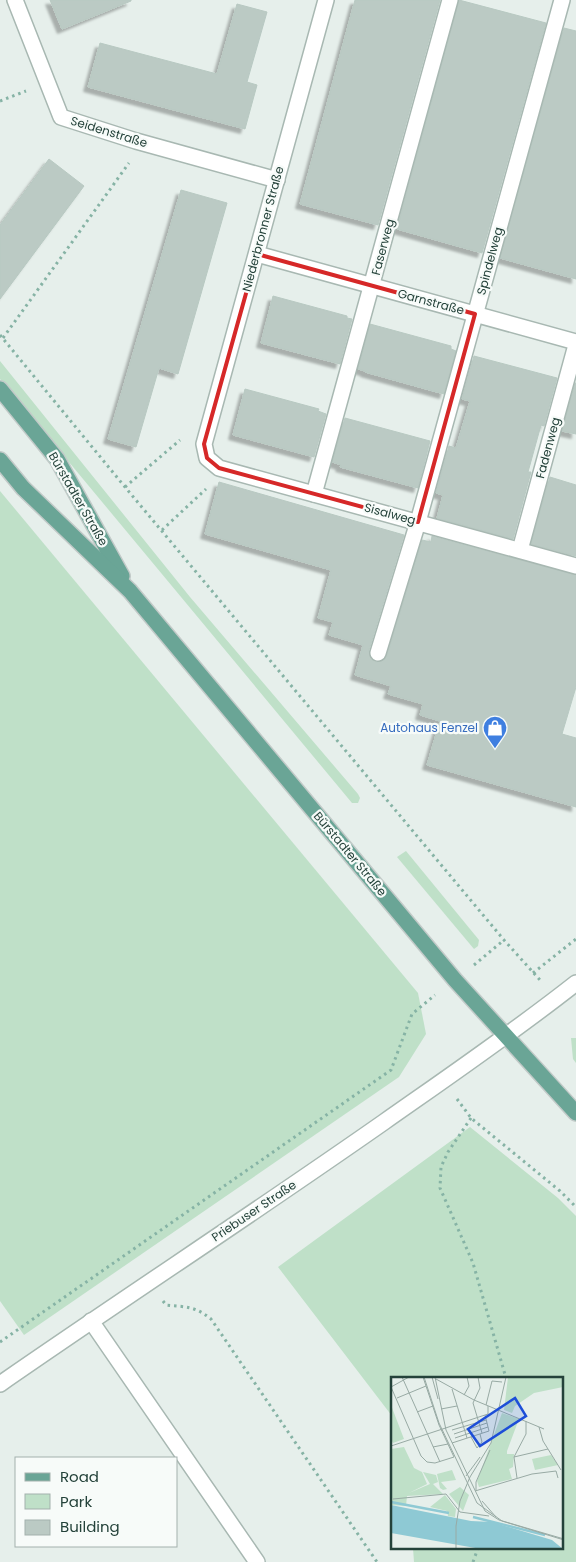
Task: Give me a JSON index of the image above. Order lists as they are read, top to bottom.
{
  "streets": {
    "main road": ["Bürstadter Straße"],
    "street": [
      "Seidenstraße",
      "Niederbronner Straße",
      "Faserweg",
      "Spindelweg",
      "Garnstraße",
      "Fadenweg",
      "Sisalweg",
      "Priebuser Straße"
    ]
  },
  "crossings": [
    ["Seidenstraße", "Niederbronner Straße"],
    ["Niederbronner Straße", "Garnstraße"],
    ["Niederbronner Straße", "Sisalweg"],
    ["Faserweg", "Garnstraße"],
    ["Faserweg", "Sisalweg"],
    ["Spindelweg", "Garnstraße"],
    ["Spindelweg", "Sisalweg"],
    ["Garnstraße", "Fadenweg"],
    ["Fadenweg", "Sisalweg"],
    ["Bürstadter Straße", "Priebuser Straße"]
  ],
  "places": {
    "shop": ["Autohaus Fenzel"]
  },
  "legend": ["Road", "Park", "Building"]
}
